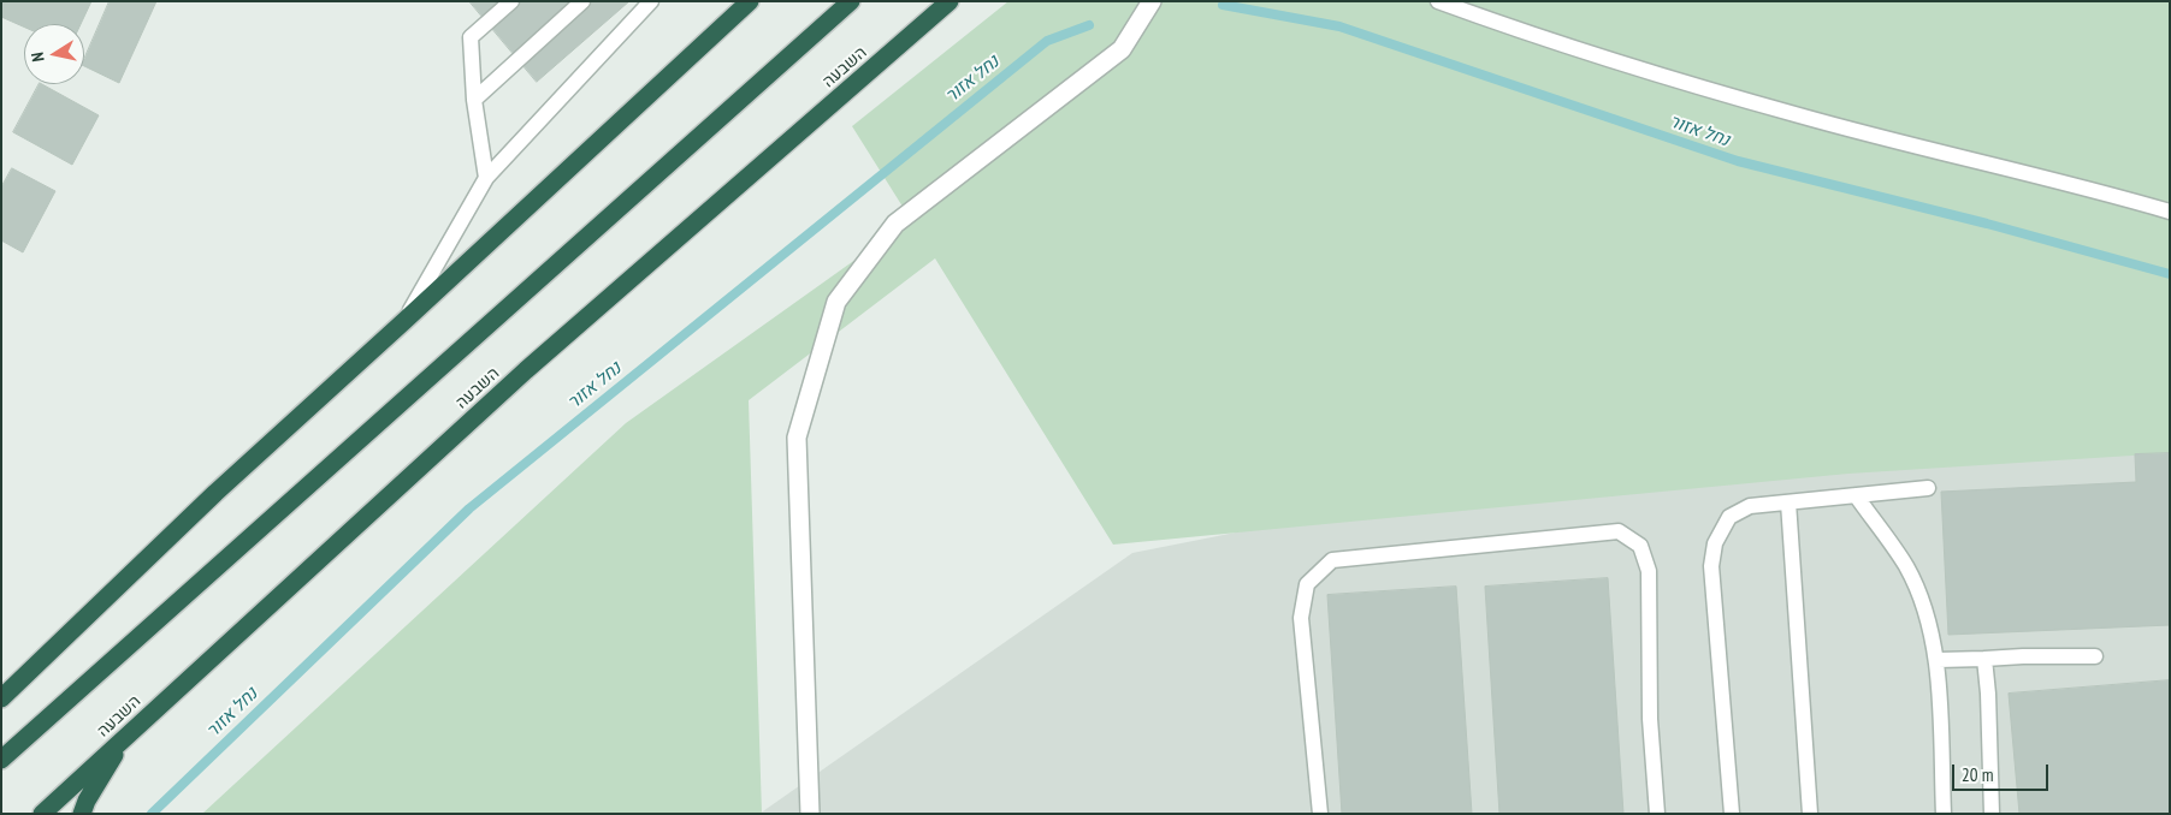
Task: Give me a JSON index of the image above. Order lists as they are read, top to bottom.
{
  "streets": {
    "highway": ["השבעה"]
  },
  "water": ["נחל אזור"],
  "scale_bar": "20 m",
  "north": "left"
}
